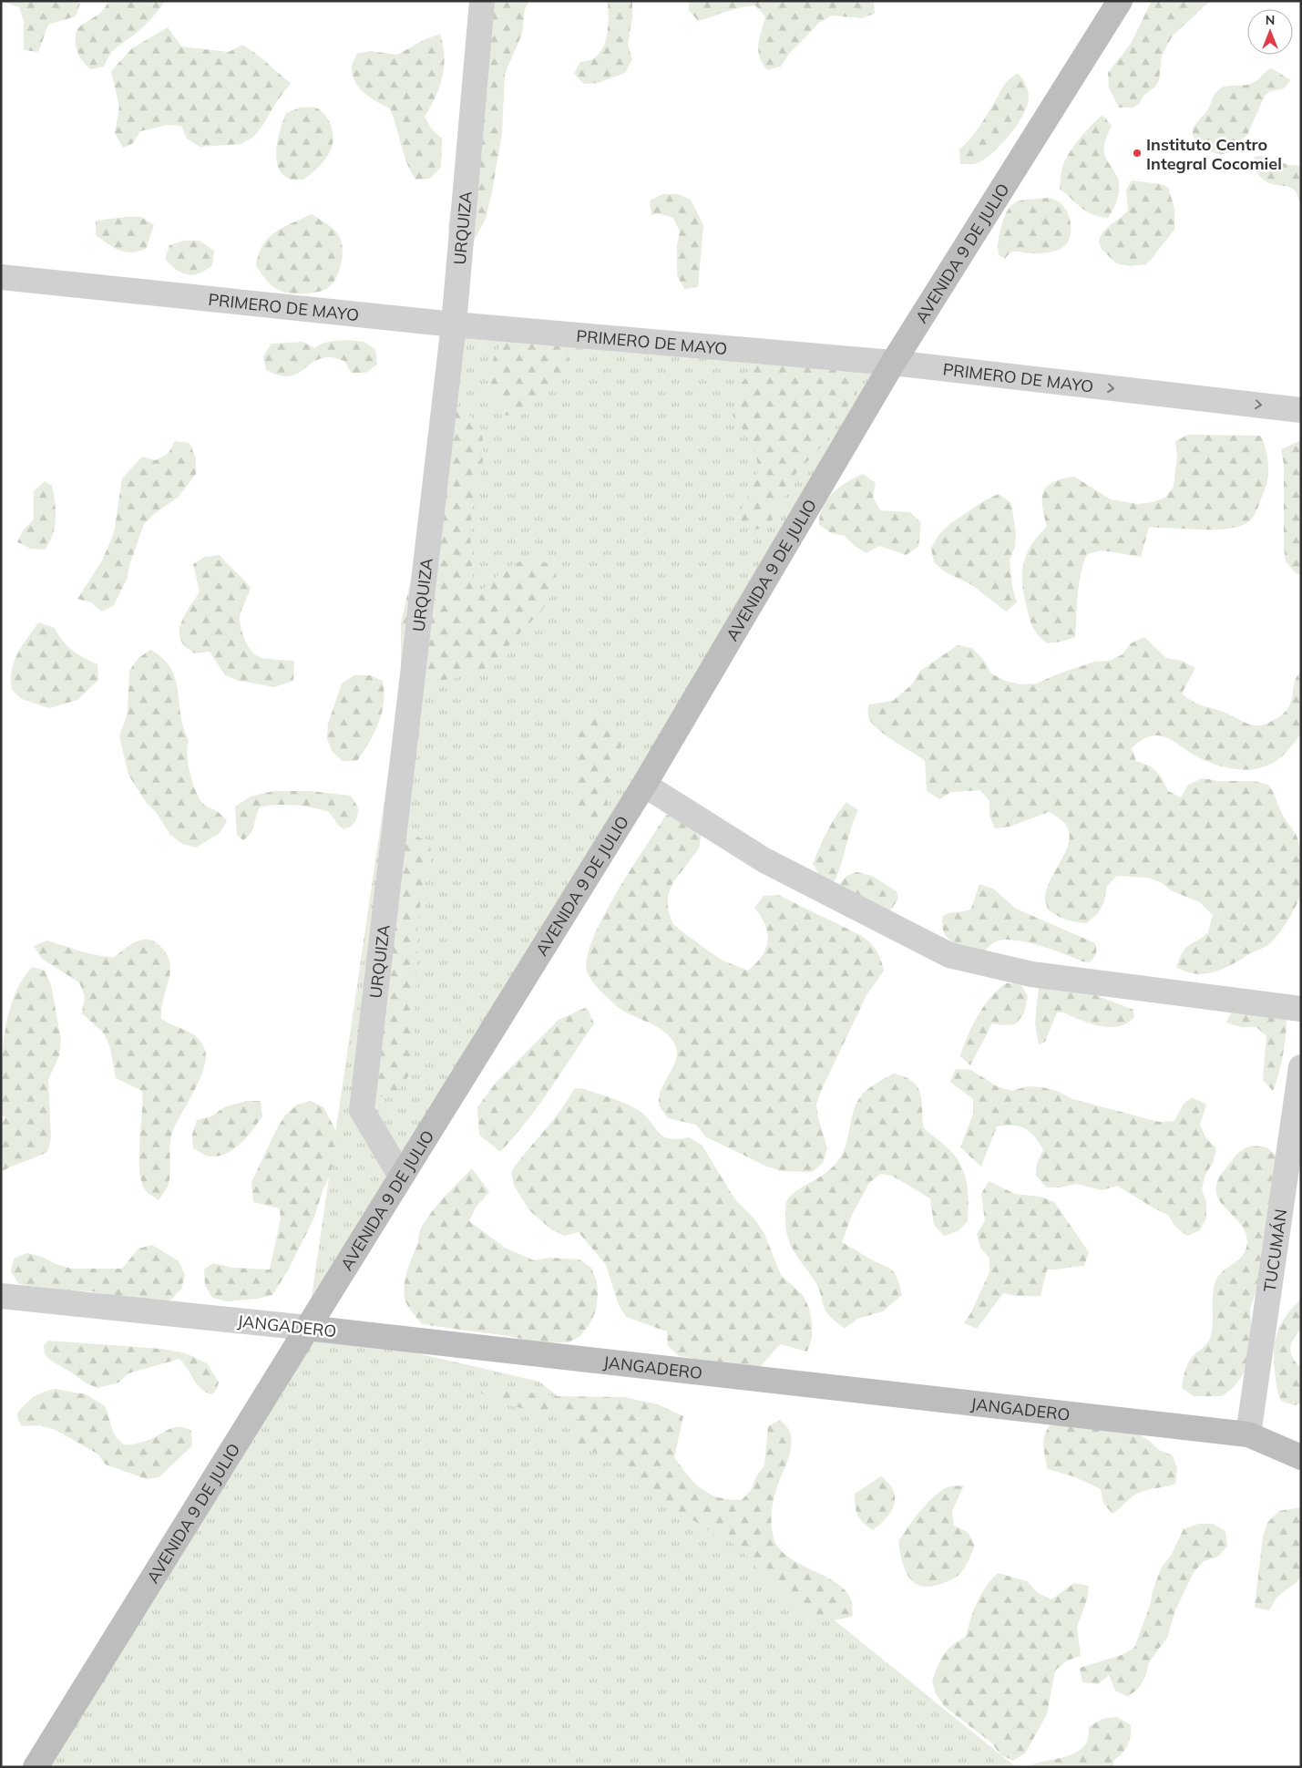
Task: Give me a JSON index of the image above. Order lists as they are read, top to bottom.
{
  "streets": {
    "main road": ["AVENIDA 9 DE JULIO", "JANGADERO"],
    "street": ["URQUIZA", "PRIMERO DE MAYO", "TUCUMÁN"]
  },
  "crossings": [
    ["URQUIZA", "AVENIDA 9 DE JULIO"],
    ["URQUIZA", "PRIMERO DE MAYO"],
    ["AVENIDA 9 DE JULIO", "PRIMERO DE MAYO"],
    ["AVENIDA 9 DE JULIO", "JANGADERO"],
    ["TUCUMÁN", "JANGADERO"]
  ],
  "places": ["Instituto Centro Integral Cocomiel"],
  "north": "top"
}
